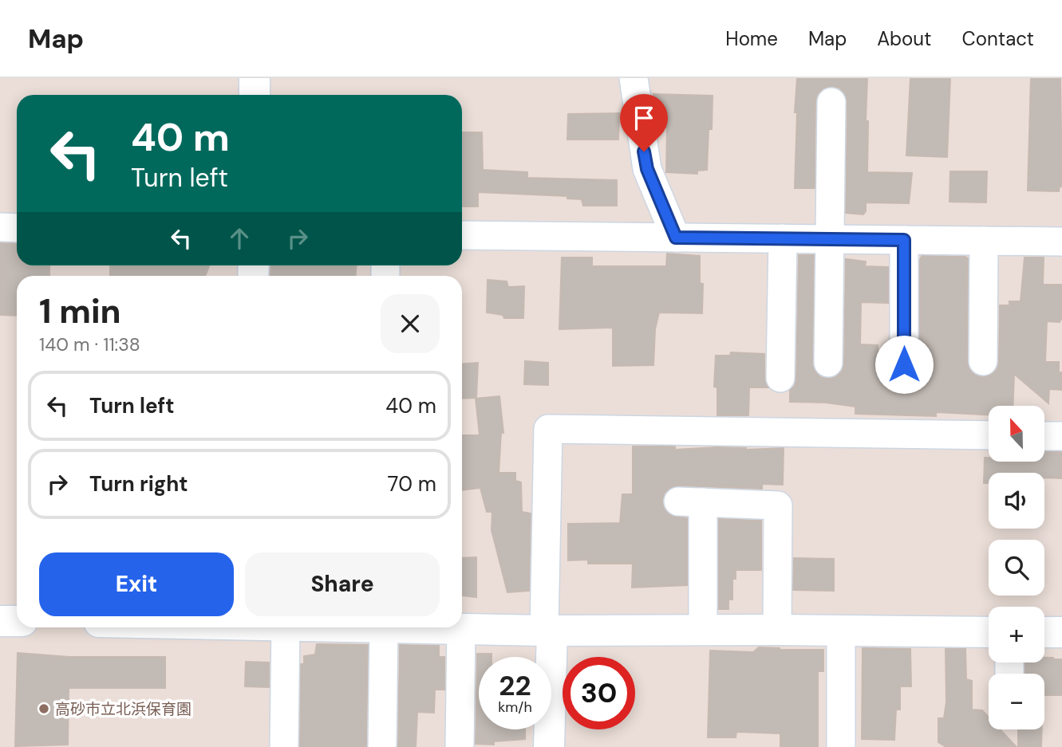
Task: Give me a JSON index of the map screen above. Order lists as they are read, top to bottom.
{
  "places": ["高砂市立北浜保育園"],
  "north": "top",
  "page": {
    "header": "Map",
    "nav": [
      "Home",
      "Map",
      "About",
      "Contact"
    ],
    "turn": ["40 m", "Turn left"],
    "heading": ["1 min", "140 m · 11:38"],
    "list": [
      {
        "name": "Turn left",
        "value": "40 m"
      },
      {
        "name": "Turn right",
        "value": "70 m"
      }
    ],
    "map_buttons": ["+", "−"],
    "buttons": ["Exit", "Share"],
    "speed": "22 km/h",
    "limit": "30"
  }
}
